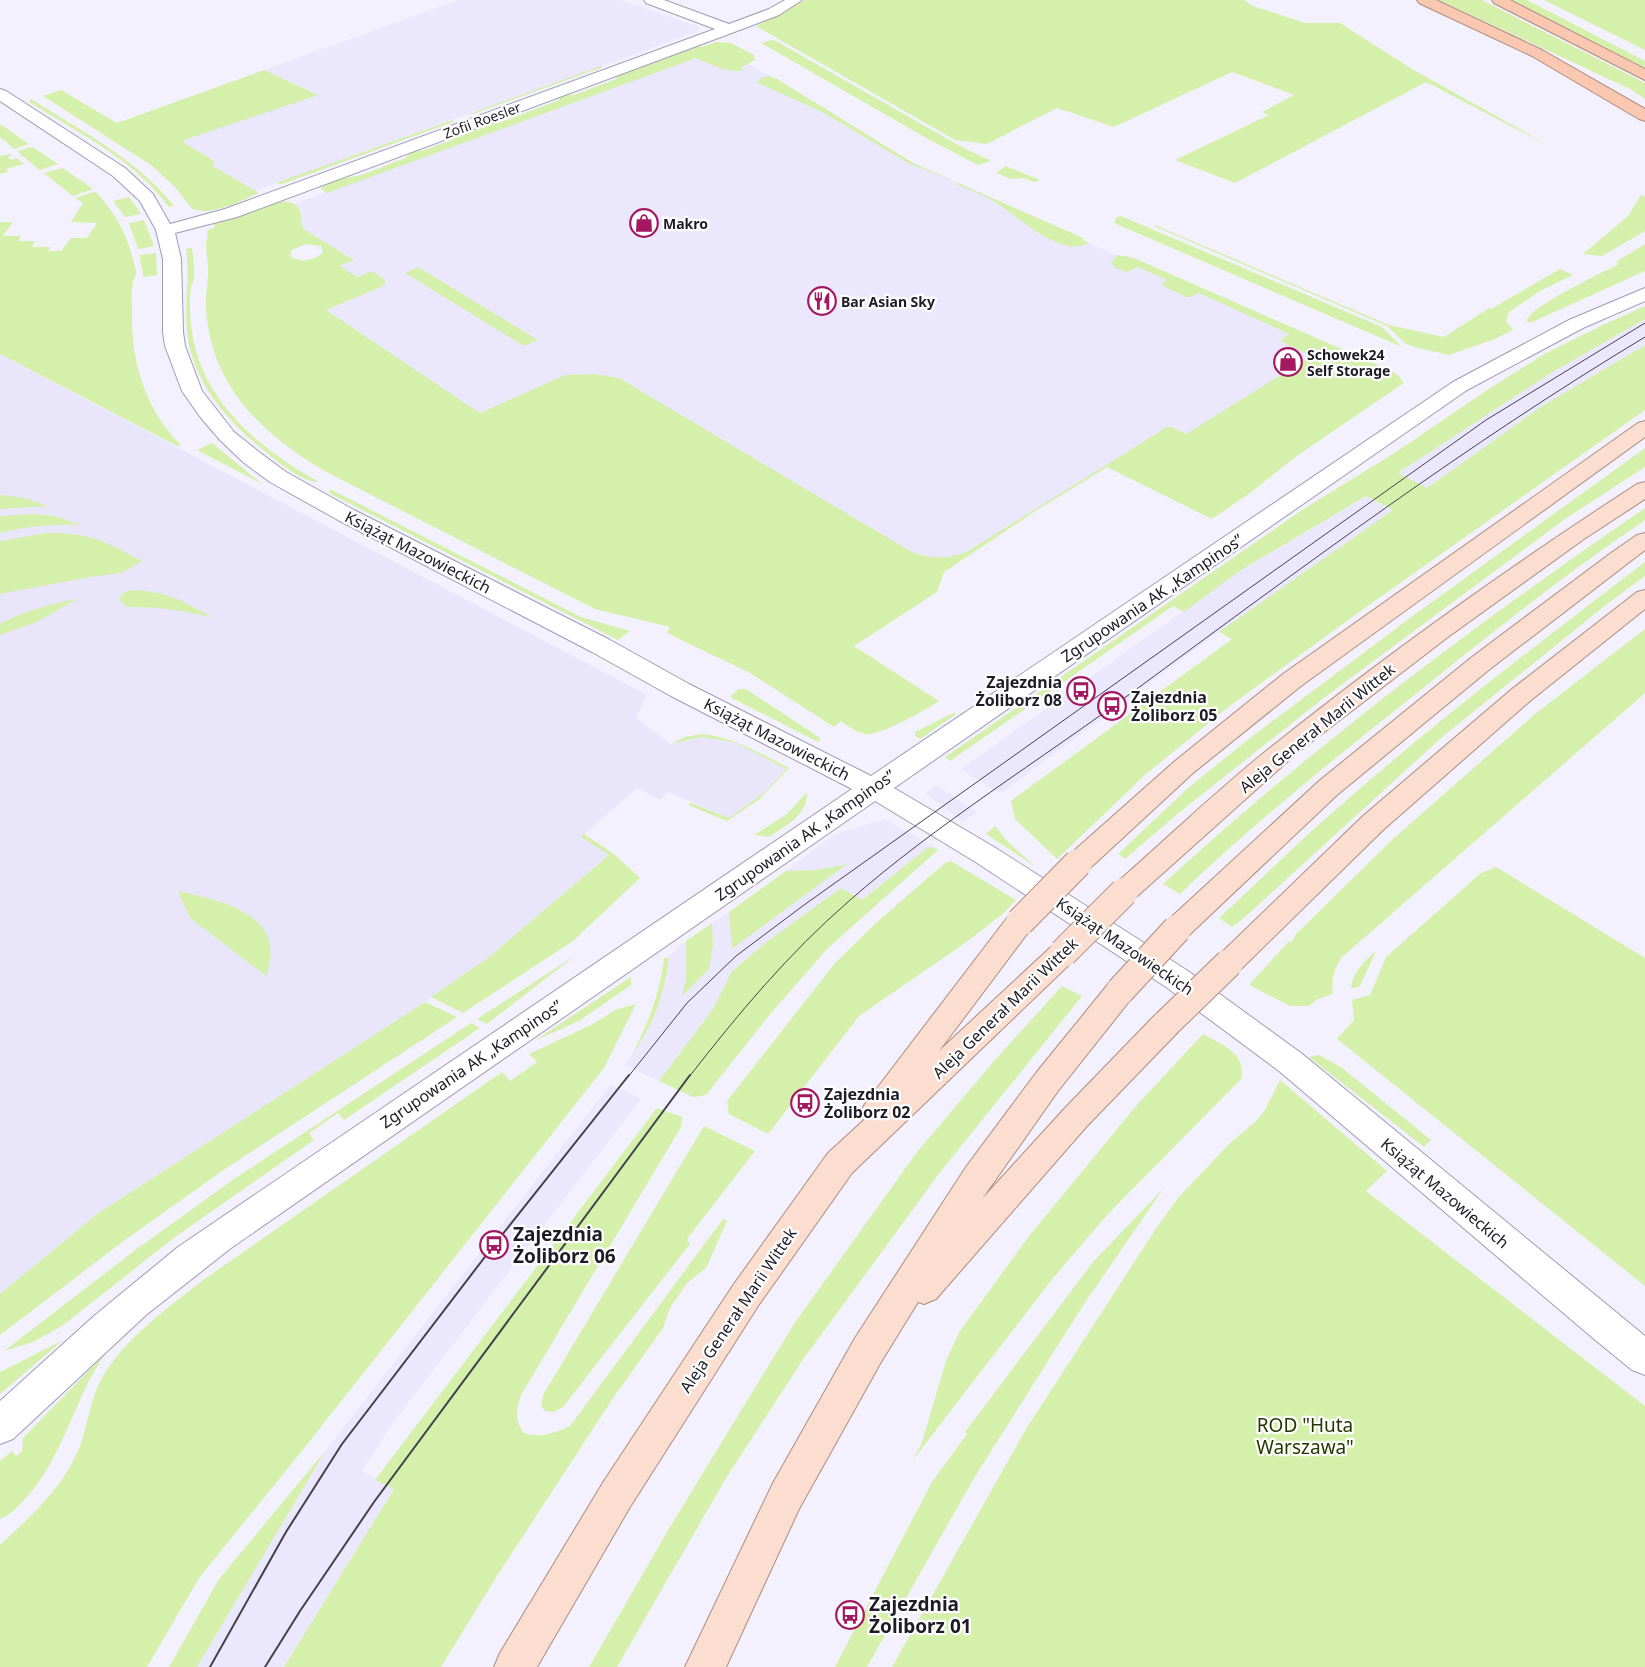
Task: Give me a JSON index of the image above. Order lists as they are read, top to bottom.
{
  "streets": {
    "main road": ["Aleja Generał Marii Wittek"],
    "street": ["Zofii Roesler", "Książąt Mazowieckich", "Zgrupowania AK „Kampinos”"]
  },
  "crossings": [
    ["Zofii Roesler", "Książąt Mazowieckich"],
    ["Książąt Mazowieckich", "Zgrupowania AK „Kampinos”"]
  ],
  "parks": ["ROD \"Huta Warszawa\""],
  "places": {
    "shop": ["Makro", "Schowek24 Self Storage"],
    "restaurant": ["Bar Asian Sky"],
    "bus stop": [
      "Zajezdnia Żoliborz 08",
      "Zajezdnia Żoliborz 05",
      "Zajezdnia Żoliborz 02",
      "Zajezdnia Żoliborz 06",
      "Zajezdnia Żoliborz 01"
    ]
  }
}
